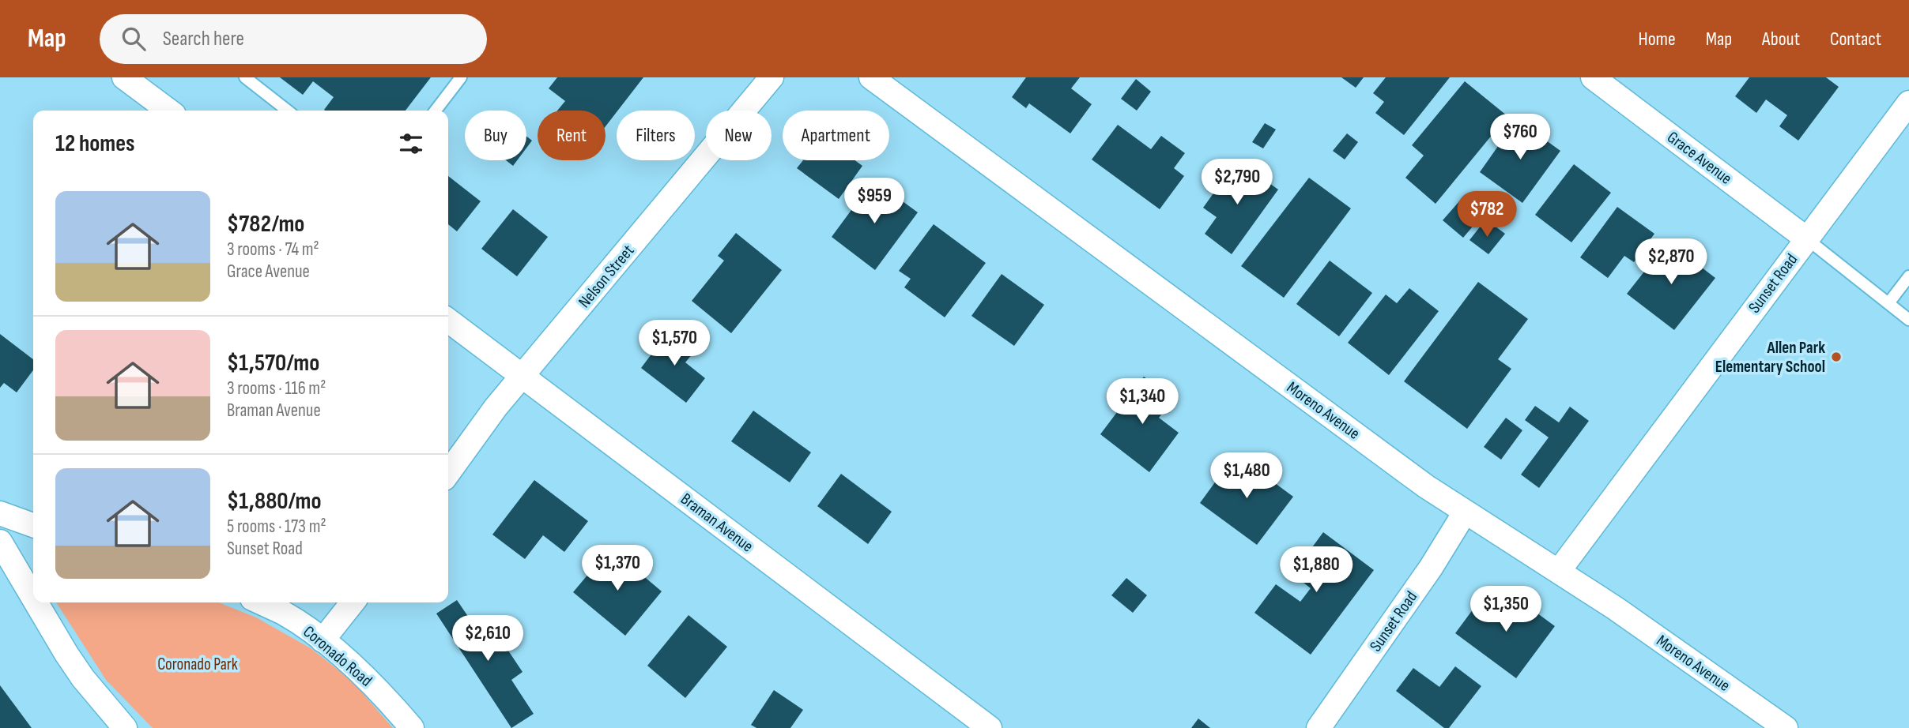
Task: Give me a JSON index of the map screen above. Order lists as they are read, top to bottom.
{
  "streets": {
    "street": [
      "Grace Avenue",
      "Nelson Street",
      "Sunset Road",
      "Moreno Avenue",
      "Braman Avenue",
      "Coronado Road"
    ]
  },
  "crossings": [
    ["Grace Avenue", "Sunset Road"],
    ["Nelson Street", "Braman Avenue"],
    ["Sunset Road", "Moreno Avenue"]
  ],
  "parks": ["Coronado Park"],
  "places": ["Allen Park Elementary School"],
  "page": {
    "header": "Map",
    "search": "Search here",
    "nav": [
      "Home",
      "Map",
      "About",
      "Contact"
    ],
    "chip": [
      "Buy",
      "Rent",
      "Filters",
      "New",
      "Apartment"
    ],
    "heading": "12 homes",
    "price": [
      "$760",
      "$2,790",
      "$959",
      "$782",
      "$2,870",
      "$1,570",
      "$1,340",
      "$1,480",
      "$1,370",
      "$1,880",
      "$1,350",
      "$2,610"
    ],
    "list": [
      {
        "name": "$782/mo",
        "note": "3 rooms · 74 m² · Grace Avenue"
      },
      {
        "name": "$1,570/mo",
        "note": "3 rooms · 116 m² · Braman Avenue"
      },
      {
        "name": "$1,880/mo",
        "note": "5 rooms · 173 m² · Sunset Road"
      }
    ]
  }
}
